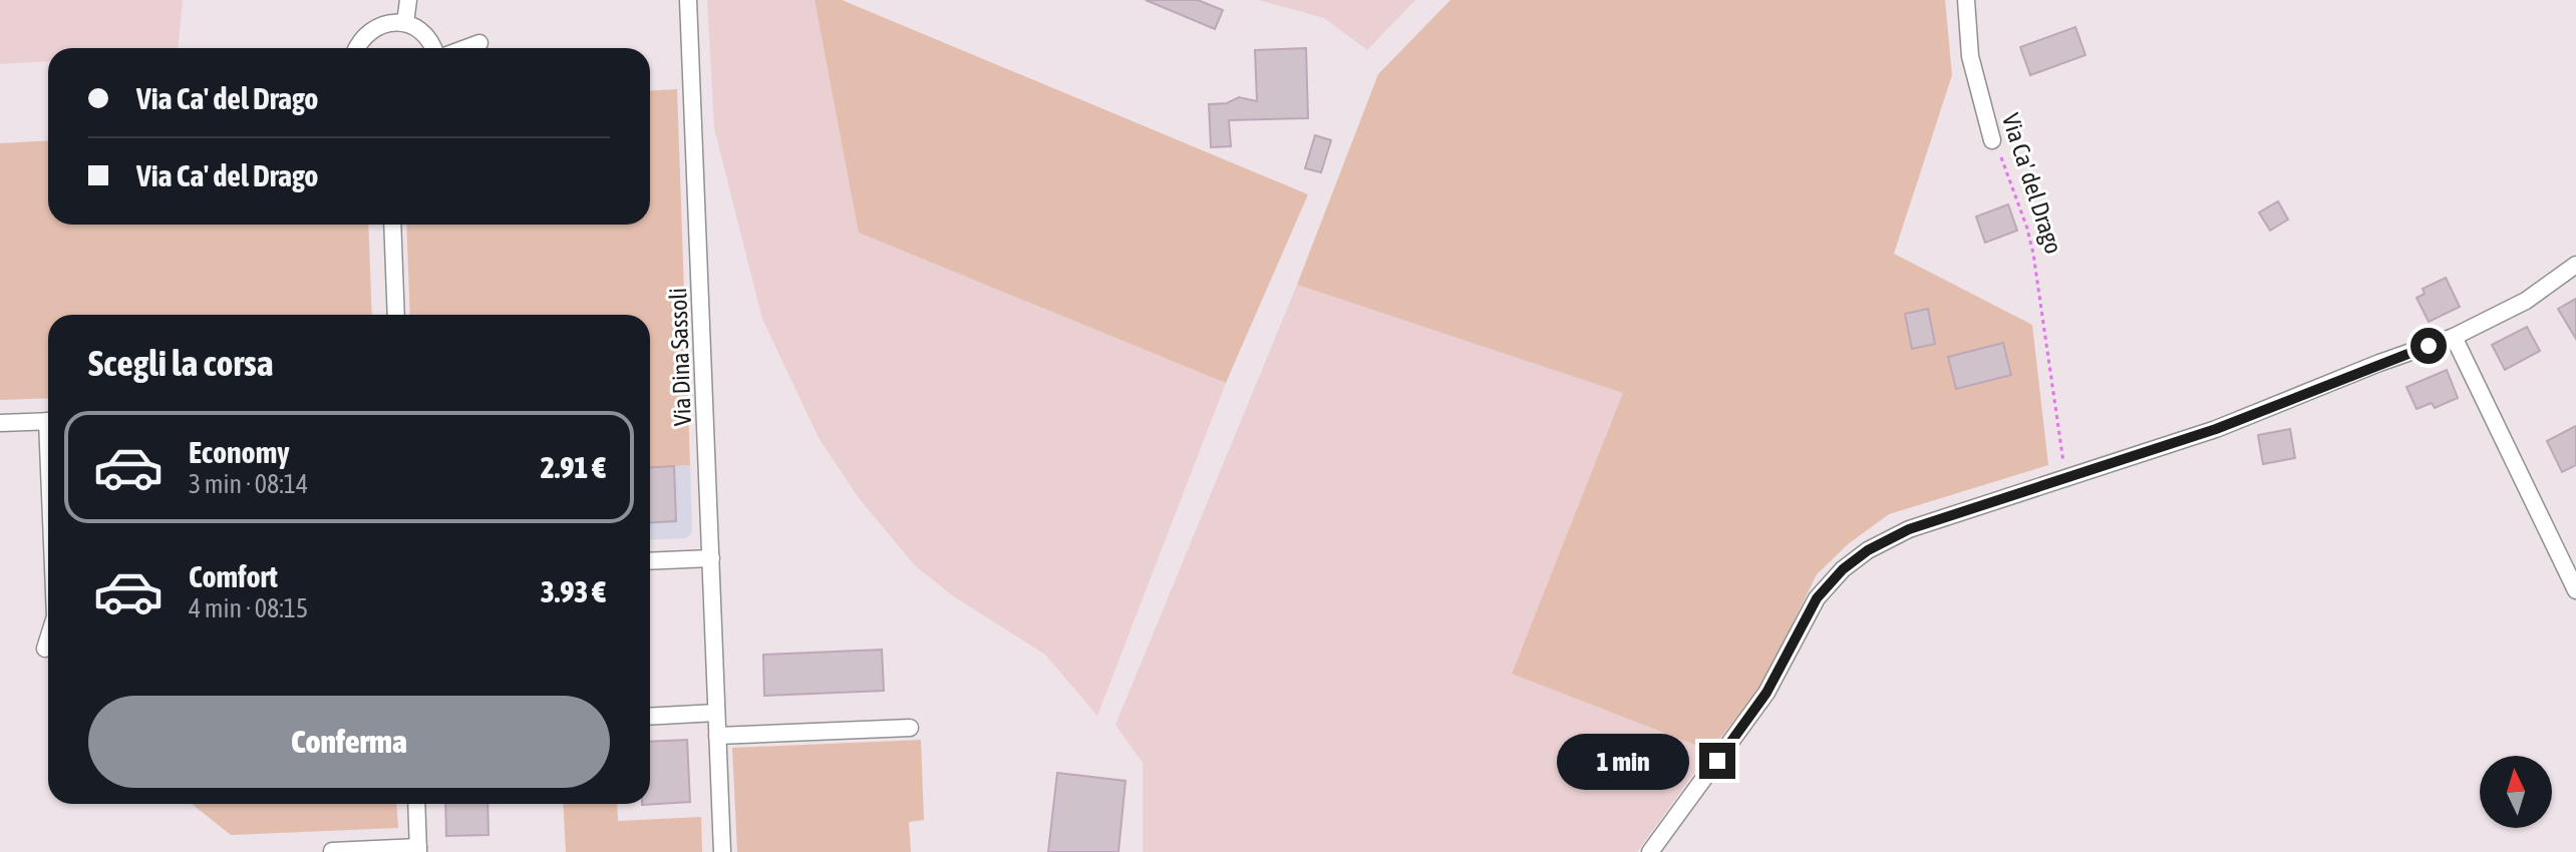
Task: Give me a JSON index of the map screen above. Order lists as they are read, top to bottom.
{
  "streets": {
    "street": ["Via Ca' del Drago", "Via Dina Sassoli"]
  },
  "north": "top",
  "page": {
    "banner": ["Via Ca' del Drago", "Via Ca' del Drago"],
    "heading": "Scegli la corsa",
    "list": [
      {
        "name": "Economy",
        "note": "3 min · 08:14",
        "value": "2.91 €"
      },
      {
        "name": "Comfort",
        "note": "4 min · 08:15",
        "value": "3.93 €"
      }
    ],
    "buttons": "Conferma",
    "bubble": "1 min"
  }
}
